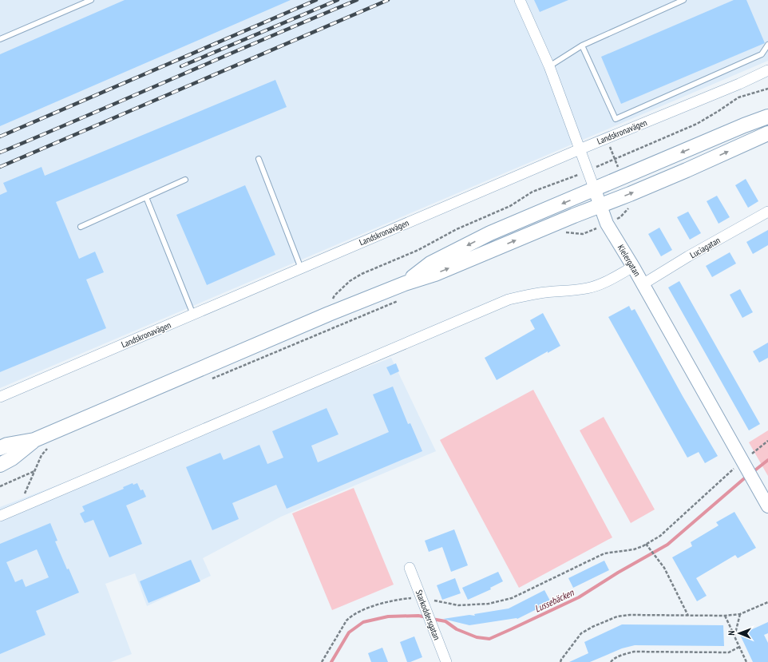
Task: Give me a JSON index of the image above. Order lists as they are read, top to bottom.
{
  "streets": {
    "street": [
      "Landskronavägen",
      "Luciagatan",
      "Kielergatan",
      "Starkoddersgatan"
    ]
  },
  "crossings": [
    ["Landskronavägen", "Kielergatan"],
    ["Luciagatan", "Kielergatan"]
  ],
  "water": ["Lussebäcken"],
  "north": "left"
}
